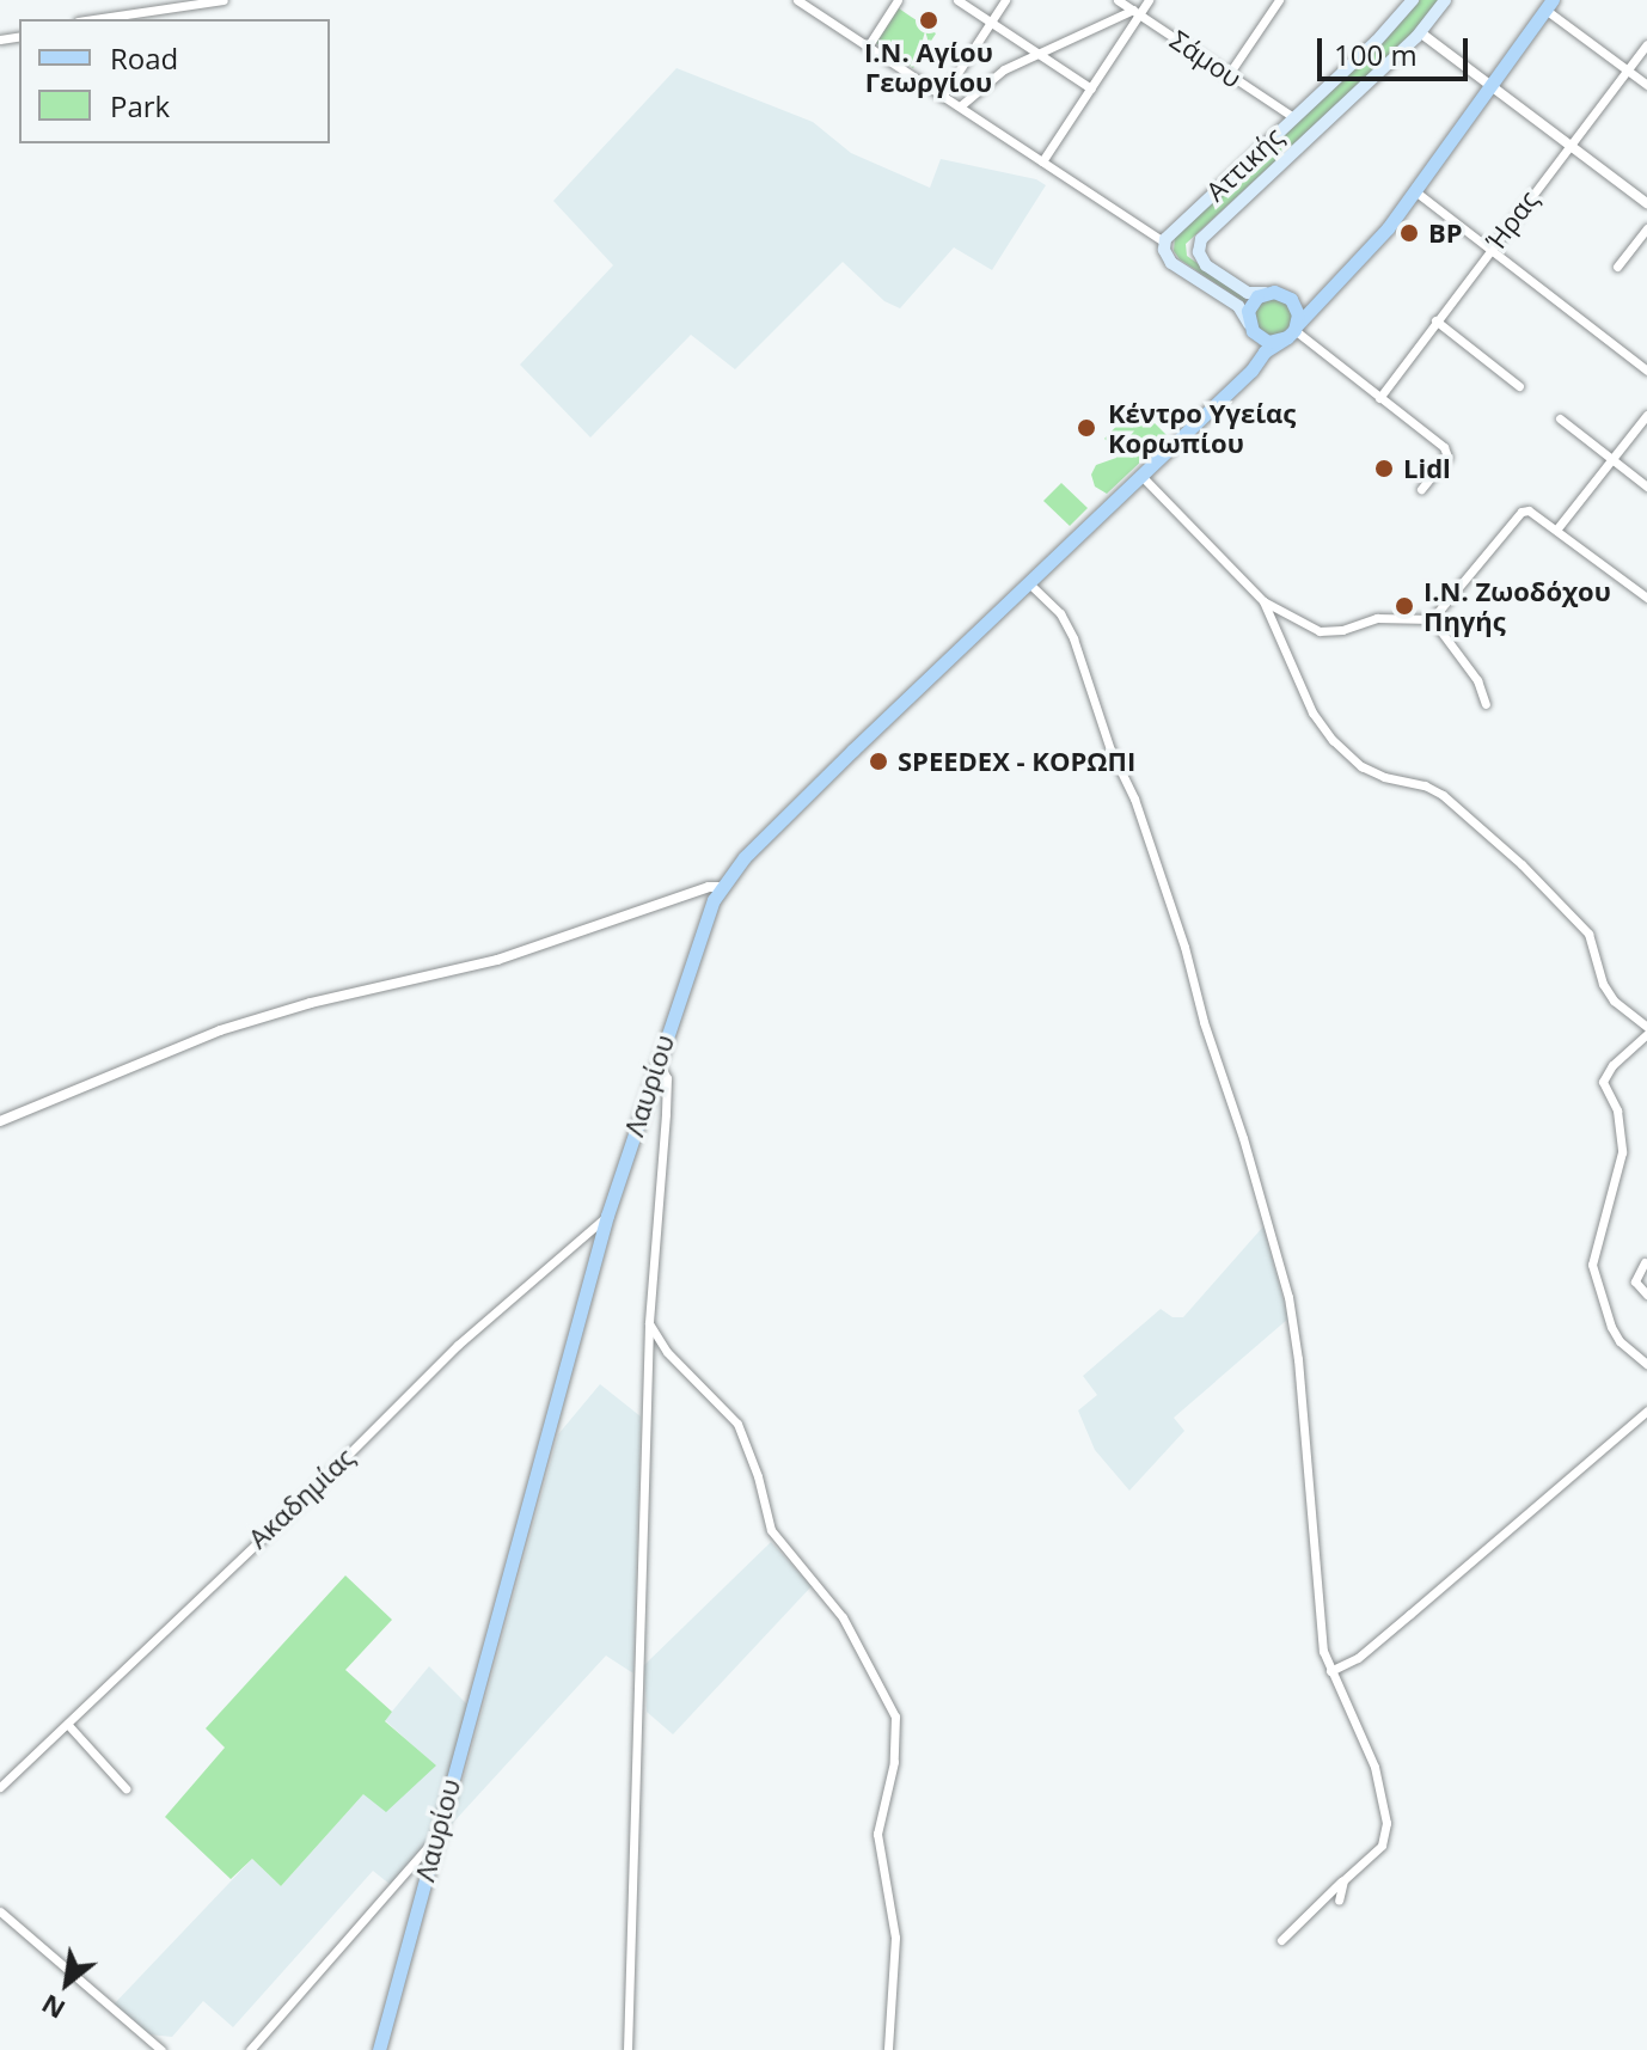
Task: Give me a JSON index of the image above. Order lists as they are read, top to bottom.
{
  "streets": {
    "main road": ["Αττικής", "Λαυρίου"],
    "street": ["Σάμου", "Ήρας", "Ακαδημίας"]
  },
  "crossings": [
    ["Σάμου", "Αττικής"],
    ["Αττικής", "Λαυρίου"],
    ["Λαυρίου", "Ακαδημίας"]
  ],
  "places": [
    "Ι.Ν. Αγίου Γεωργίου",
    "BP",
    "Κέντρο Υγείας Κορωπίου",
    "Lidl",
    "Ι.Ν. Ζωοδόχου Πηγής",
    "SPEEDEX - ΚΟΡΩΠΙ"
  ],
  "legend": ["Road", "Park"],
  "scale_bar": "100 m",
  "north": "bottom left"
}
